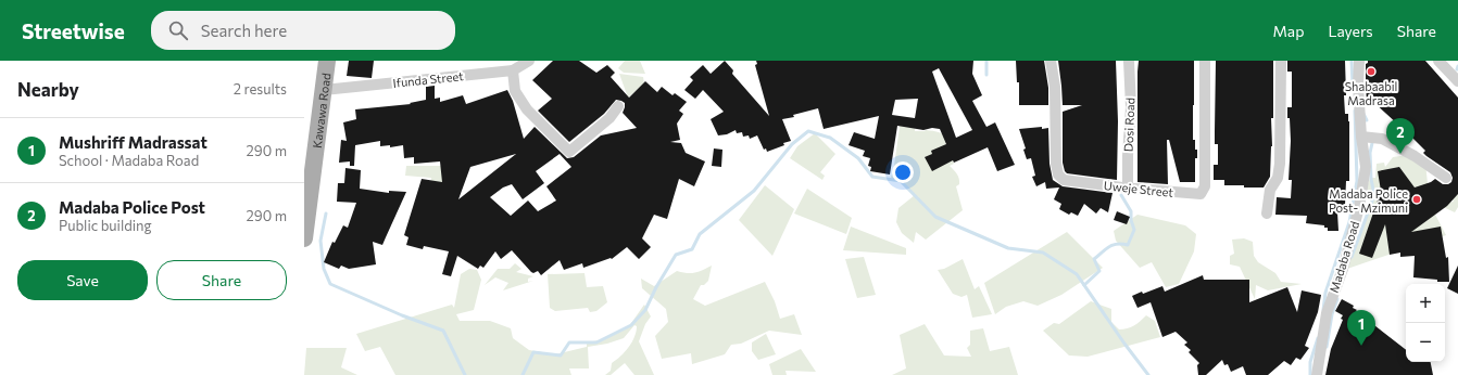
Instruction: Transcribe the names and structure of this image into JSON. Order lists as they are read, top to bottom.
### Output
{
  "streets": {
    "main road": ["Kawawa Road"],
    "street": [
      "Ifunda Street",
      "Dosi Road",
      "Uweje Street",
      "Madaba Road"
    ]
  },
  "crossings": [
    ["Ifunda Street", "Kawawa Road"],
    ["Dosi Road", "Uweje Street"]
  ],
  "places": ["Shabaabil Madrasa", "Madaba Police Post- Mzimuni"],
  "page": {
    "header": "Streetwise",
    "search": "Search here",
    "nav": ["Map", "Layers", "Share"],
    "heading": ["Nearby", "2 results"],
    "list": [
      {
        "mark": "1",
        "name": "Mushriff Madrassat",
        "note": "School · Madaba Road",
        "value": "290 m"
      },
      {
        "mark": "2",
        "name": "Madaba Police Post",
        "note": "Public building",
        "value": "290 m"
      }
    ],
    "pins": ["2", "1"],
    "buttons": ["Save", "Share"],
    "map_buttons": ["+", "−"]
  }
}
